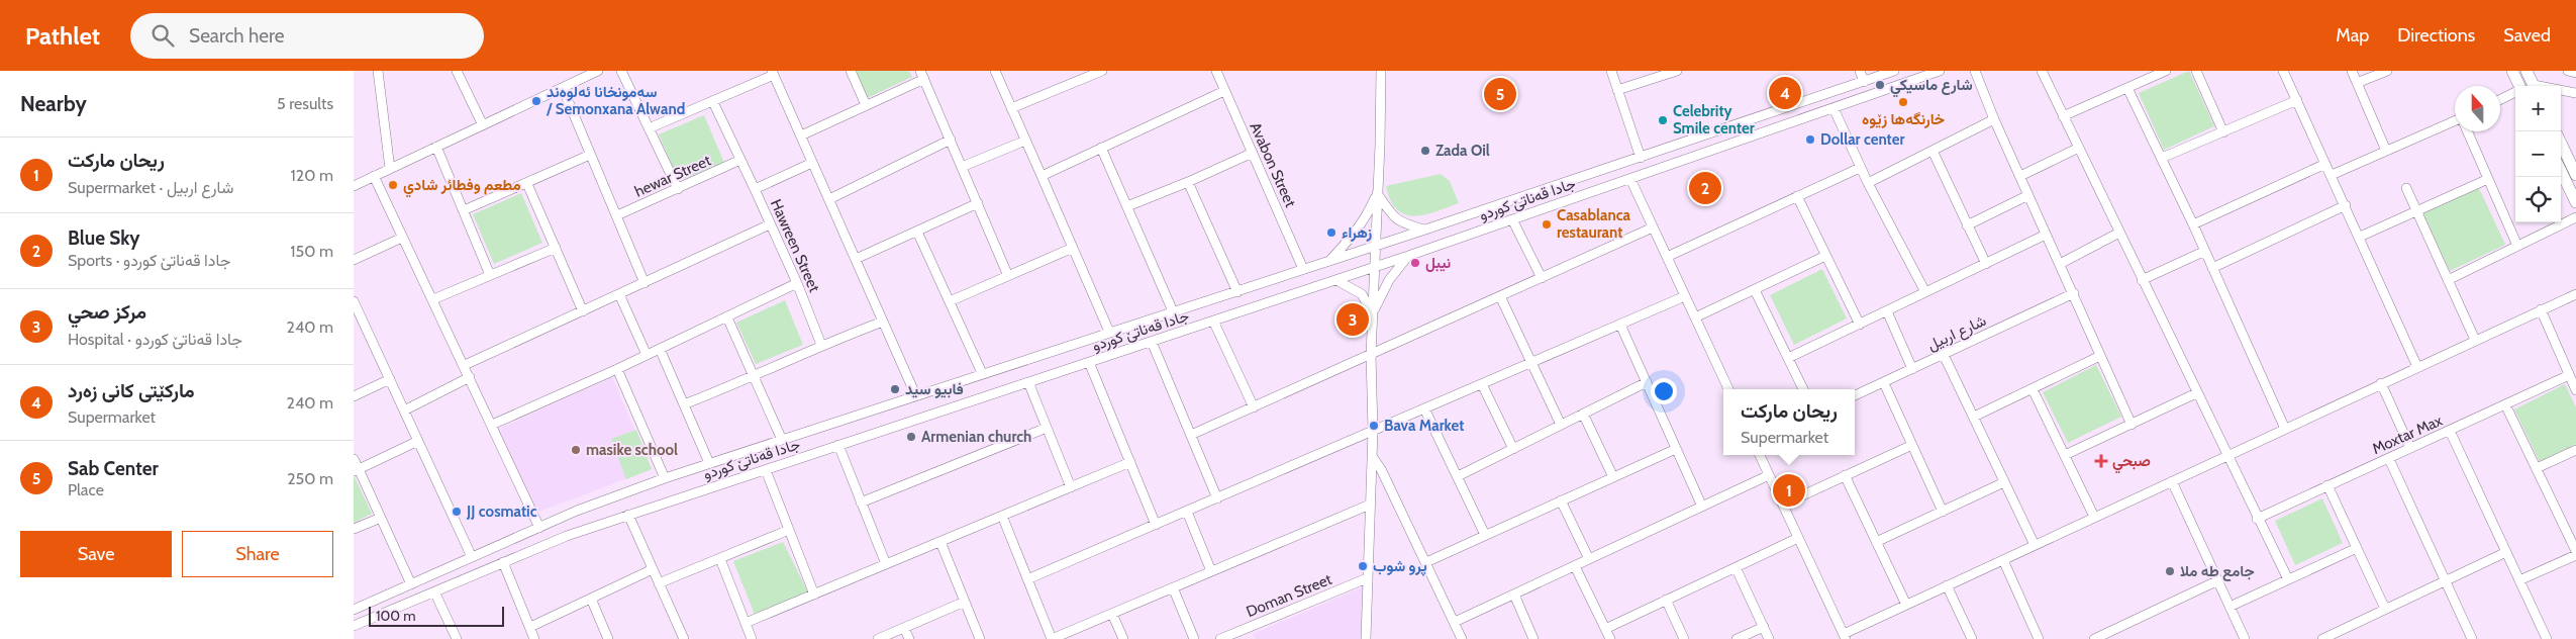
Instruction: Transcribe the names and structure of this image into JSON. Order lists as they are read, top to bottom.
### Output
{
  "streets": {
    "street": [
      "Avabon Street",
      "hewar Street",
      "جادا قەناتێ کوردو",
      "Hawreen Street",
      "شارع اربيل",
      "Moxtar Max",
      "Doman Street"
    ]
  },
  "crossings": [
    ["Avabon Street", "جادا قەناتێ کوردو"]
  ],
  "places": {
    "other": [
      "شارع ماسيكي",
      "سەمونخانا ئەلوەند / Semonxana Alwand",
      "خارنگەها زێوە",
      "Celebrity Smile center",
      "Dollar center",
      "Zada Oil",
      "مطعم وفطائر شادي",
      "Casablanca restaurant",
      "زهراء",
      "نيبل",
      "فابيو سيد",
      "Bava Market",
      "Armenian church",
      "masike school",
      "JJ cosmatic",
      "پرو شوب",
      "جامع طه ملا"
    ],
    "health": ["صبحي"]
  },
  "scale_bar": "100 m",
  "north": "top",
  "page": {
    "header": "Pathlet",
    "search": "Search here",
    "nav": ["Map", "Directions", "Saved"],
    "heading": ["Nearby", "5 results"],
    "pins": [
      "4",
      "5",
      "2",
      "3",
      "1"
    ],
    "map_buttons": ["+", "−"],
    "list": [
      {
        "mark": "1",
        "name": "ريحان ماركت",
        "note": "Supermarket · شارع اربيل",
        "value": "120 m"
      },
      {
        "mark": "2",
        "name": "Blue Sky",
        "note": "Sports · جادا قەناتێ کوردو",
        "value": "150 m"
      },
      {
        "mark": "3",
        "name": "مركز صحي",
        "note": "Hospital · جادا قەناتێ کوردو",
        "value": "240 m"
      },
      {
        "mark": "4",
        "name": "مارکێتی کانی زەرد",
        "note": "Supermarket",
        "value": "240 m"
      },
      {
        "mark": "5",
        "name": "Sab Center",
        "note": "Place",
        "value": "250 m"
      }
    ],
    "popup": ["ريحان ماركت", "Supermarket"],
    "buttons": ["Save", "Share"],
    "scale": "100 m"
  }
}
